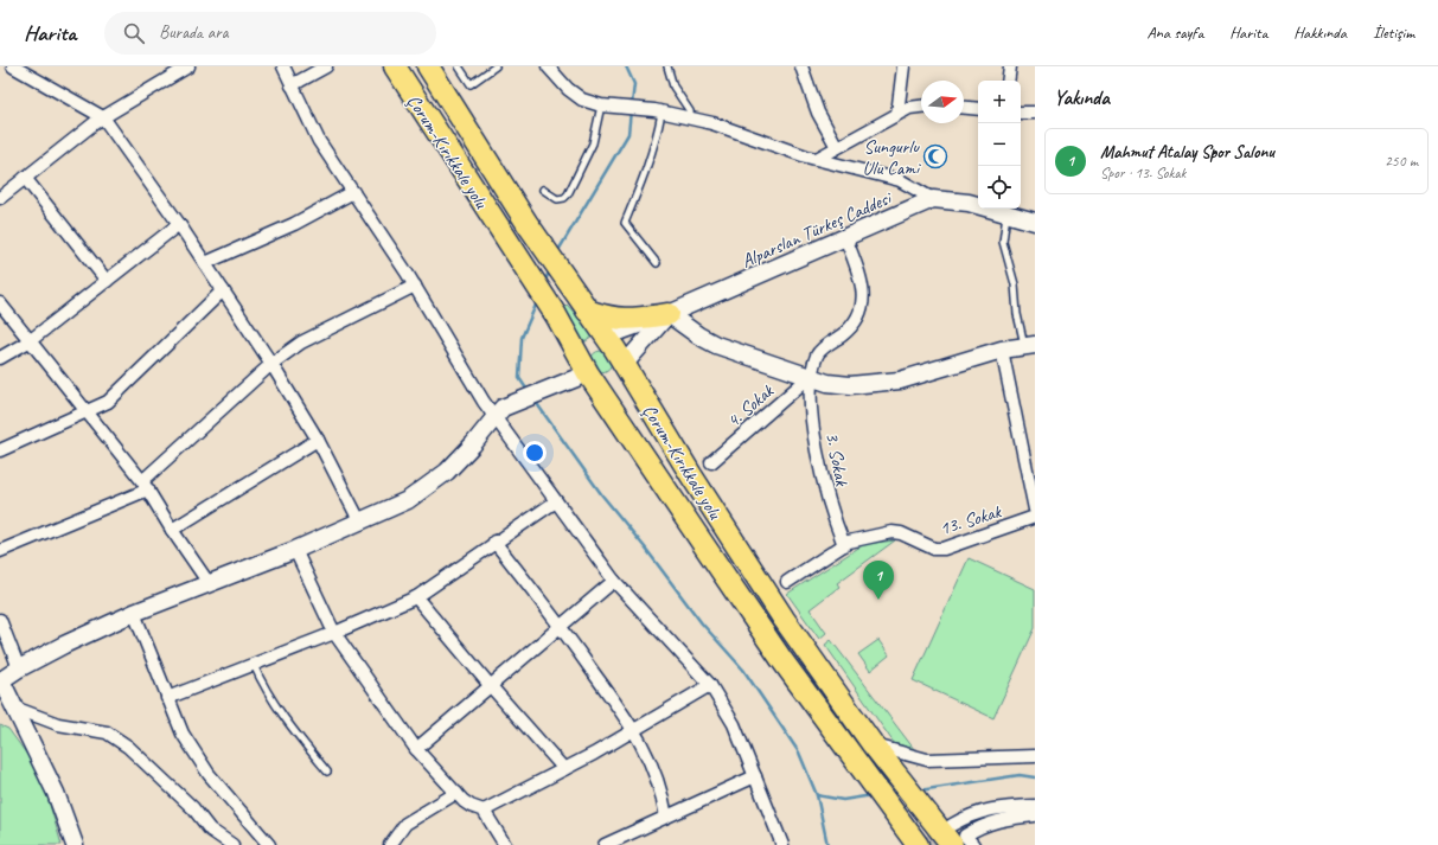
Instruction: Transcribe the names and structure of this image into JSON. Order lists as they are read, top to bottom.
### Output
{
  "streets": {
    "highway": ["Çorum-Kırıkkale yolu"],
    "street": [
      "Alparslan Türkeş Caddesi",
      "4. Sokak",
      "3. Sokak",
      "13. Sokak"
    ]
  },
  "crossings": [
    ["Çorum-Kırıkkale yolu", "Alparslan Türkeş Caddesi"],
    ["4. Sokak", "3. Sokak"],
    ["3. Sokak", "13. Sokak"]
  ],
  "places": {
    "mosque": ["Sungurlu Ulu Cami"]
  },
  "north": "right",
  "page": {
    "header": "Harita",
    "search": "Burada ara",
    "nav": [
      "Ana sayfa",
      "Harita",
      "Hakkında",
      "İletişim"
    ],
    "heading": "Yakında",
    "map_buttons": ["+", "−"],
    "list": [
      {
        "mark": "1",
        "name": "Mahmut Atalay Spor Salonu",
        "note": "Spor · 13. Sokak",
        "value": "250 m"
      }
    ],
    "pins": "1"
  }
}
